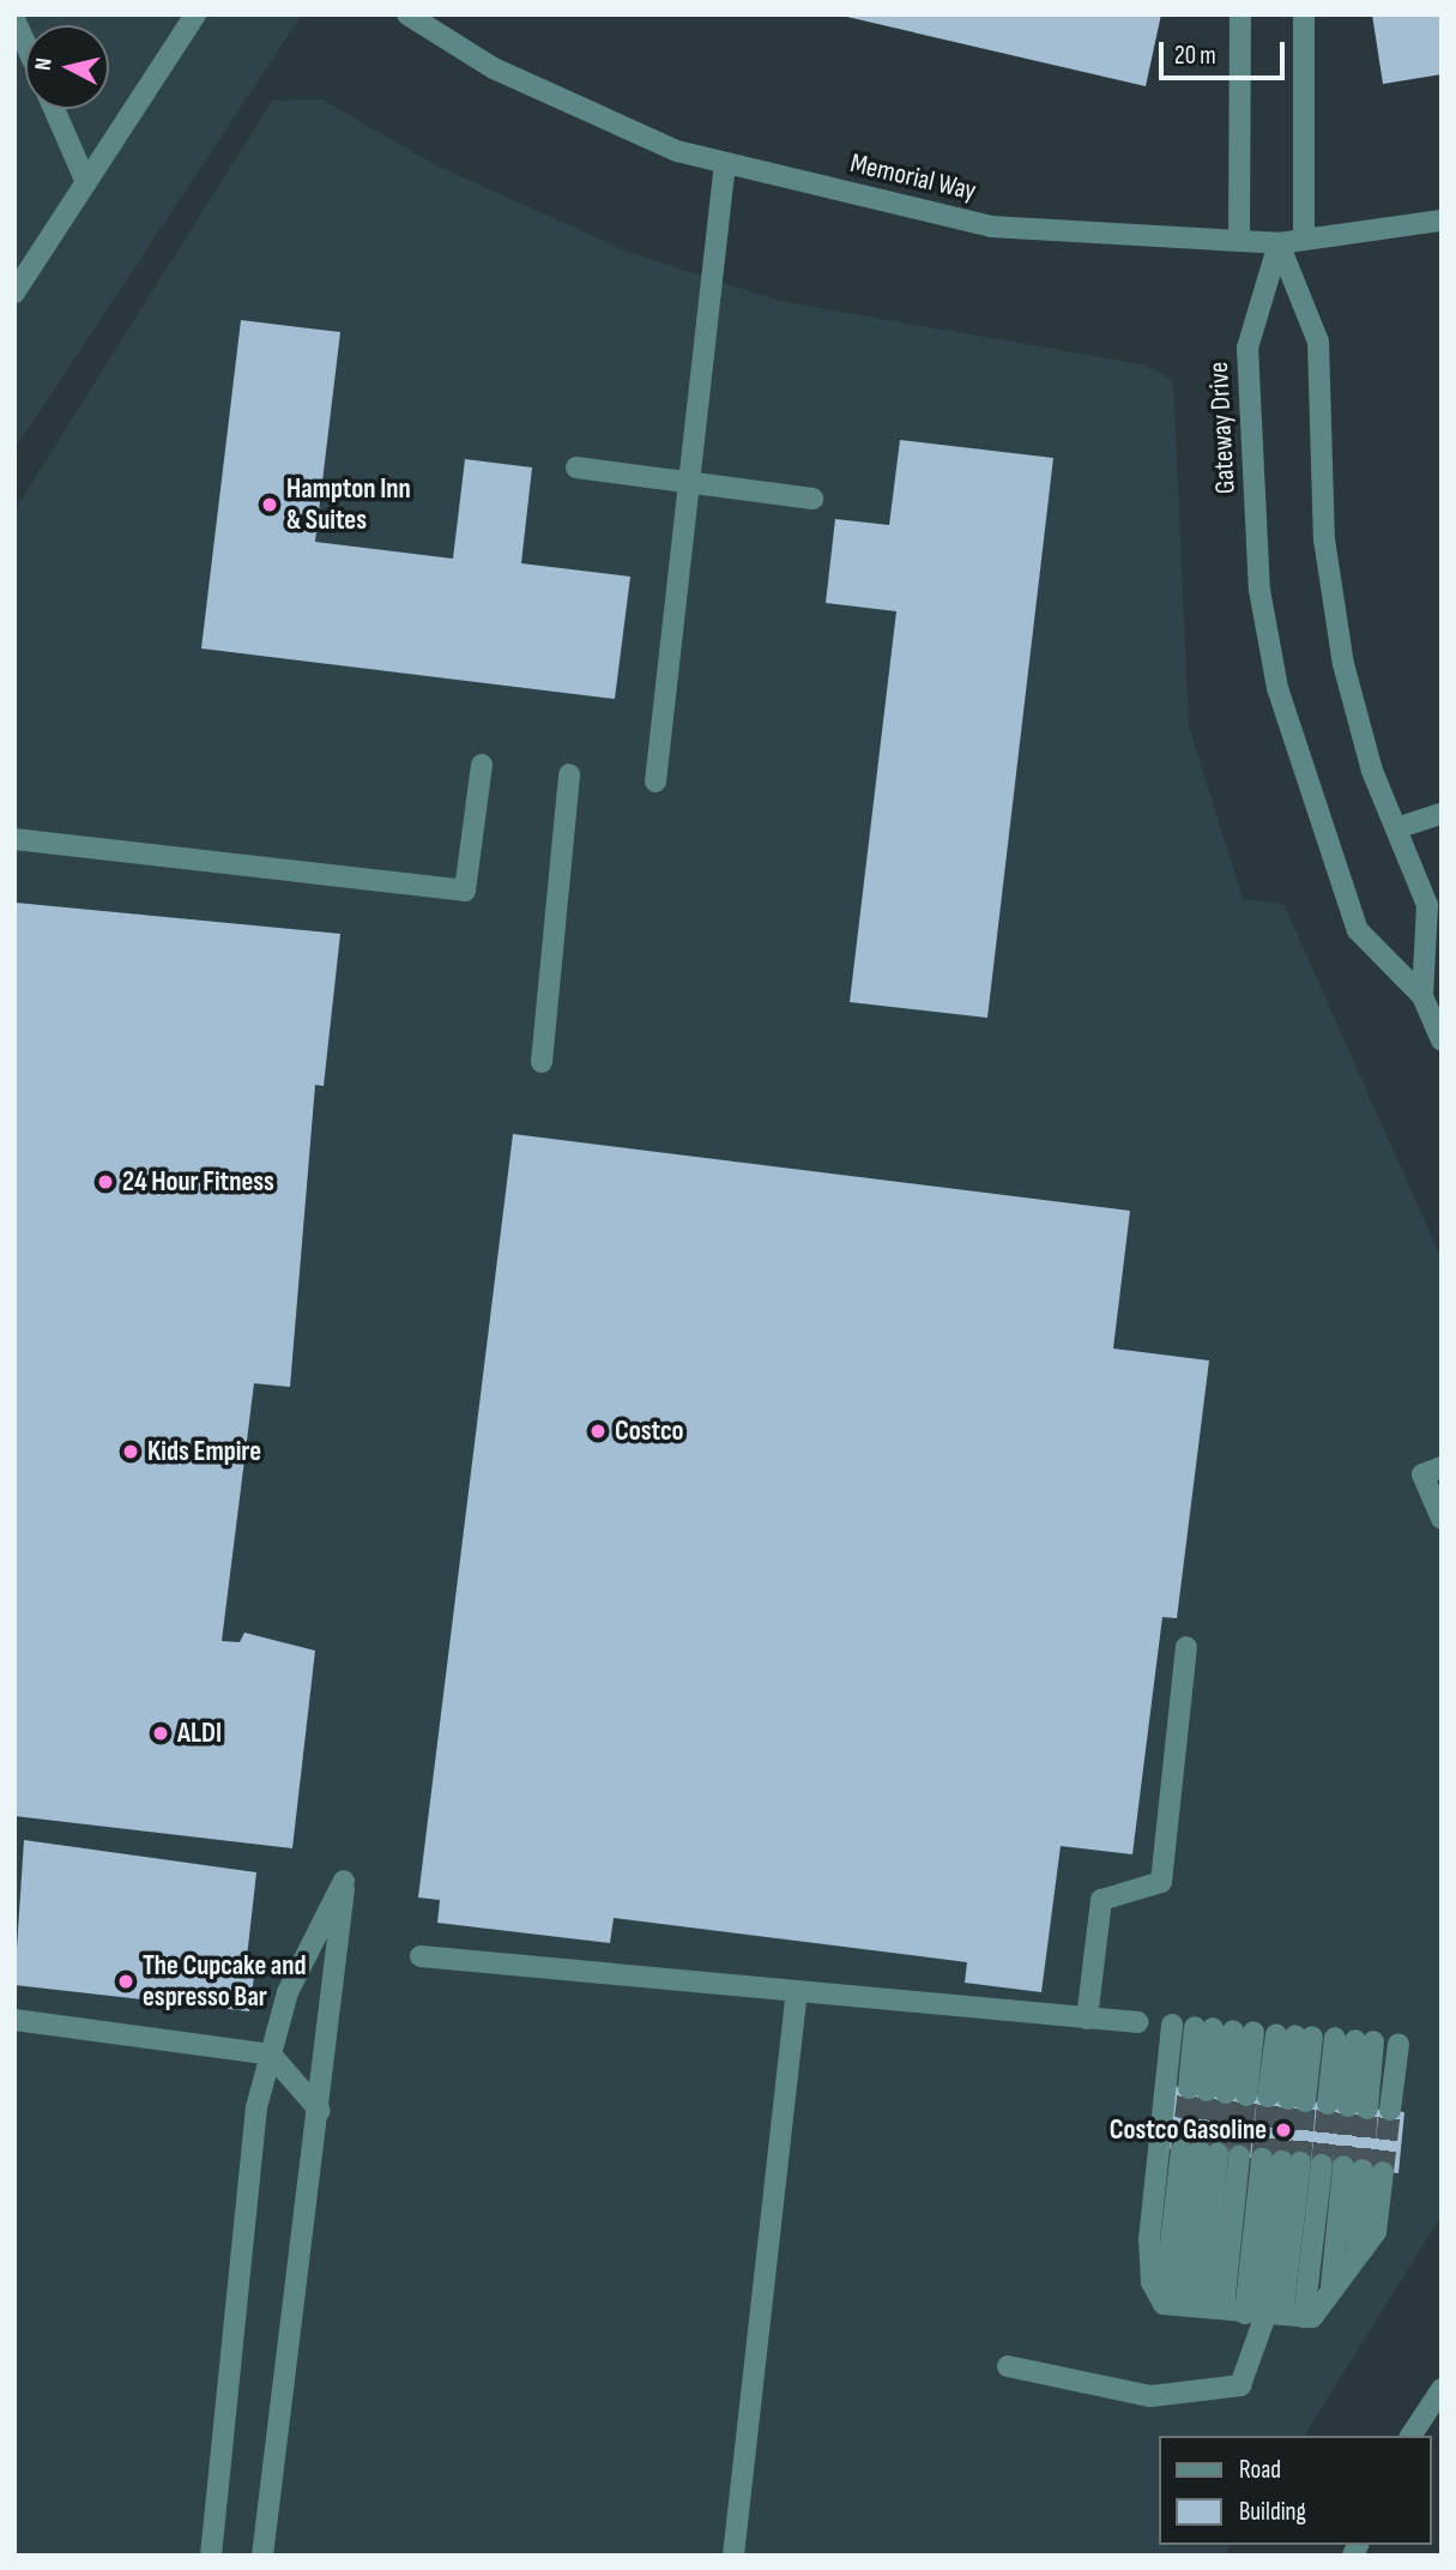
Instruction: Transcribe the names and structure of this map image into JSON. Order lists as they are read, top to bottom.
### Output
{
  "streets": {
    "street": ["Memorial Way", "Gateway Drive"]
  },
  "crossings": [
    ["Memorial Way", "Gateway Drive"]
  ],
  "places": [
    "Hampton Inn & Suites",
    "24 Hour Fitness",
    "Costco",
    "Kids Empire",
    "ALDI",
    "The Cupcake and espresso Bar",
    "Costco Gasoline"
  ],
  "legend": ["Road", "Building"],
  "scale_bar": "20 m",
  "north": "left"
}
